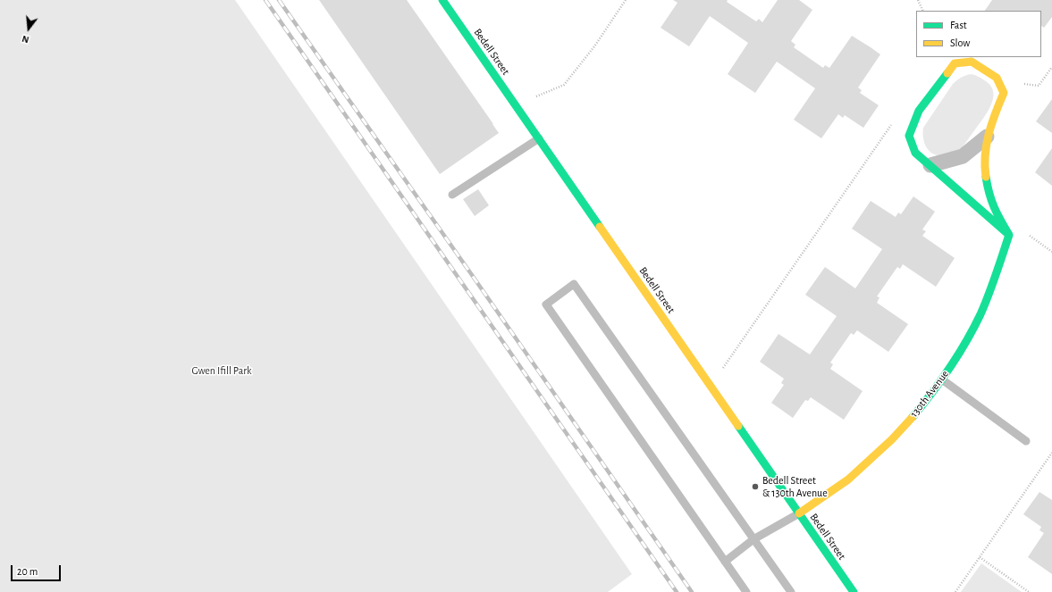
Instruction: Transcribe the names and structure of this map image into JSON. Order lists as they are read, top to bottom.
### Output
{
  "streets": {
    "street": ["Bedell Street", "130th Avenue"]
  },
  "crossings": [
    ["Bedell Street", "130th Avenue"]
  ],
  "parks": ["Gwen Ifill Park"],
  "places": ["Bedell Street & 130th Avenue"],
  "legend": ["Fast", "Slow"],
  "scale_bar": "20 m",
  "north": "bottom"
}
